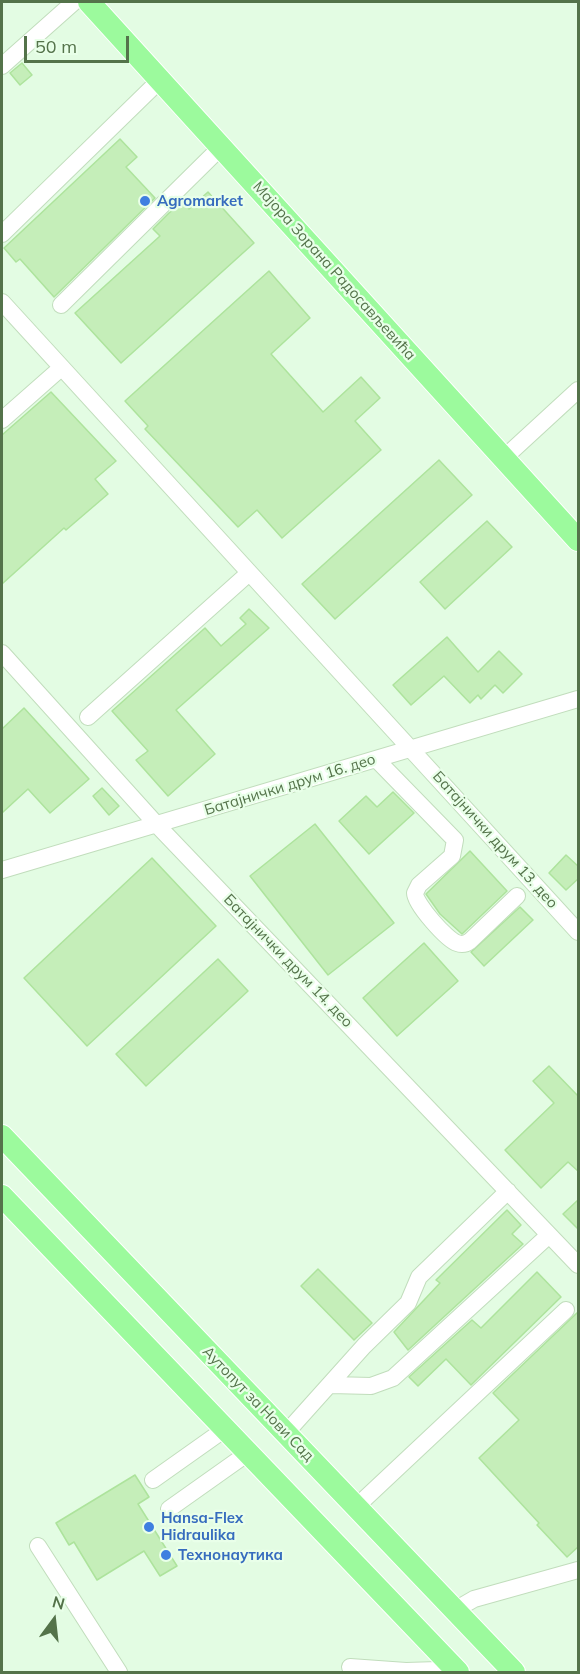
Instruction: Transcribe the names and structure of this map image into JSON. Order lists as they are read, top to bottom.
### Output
{
  "streets": {
    "main road": ["Мајора Зорана Радосављевића", "Аутопут за Нови Сад"],
    "street": ["Батајнички друм 16. део", "Батајнички друм 13. део", "Батајнички друм 14. део"]
  },
  "crossings": [
    ["Батајнички друм 16. део", "Батајнички друм 13. део"],
    ["Батајнички друм 16. део", "Батајнички друм 14. део"]
  ],
  "places": ["Agromarket", "Hansa-Flex Hidraulika", "Технонаутика"],
  "scale_bar": "50 m",
  "north": "top"
}
